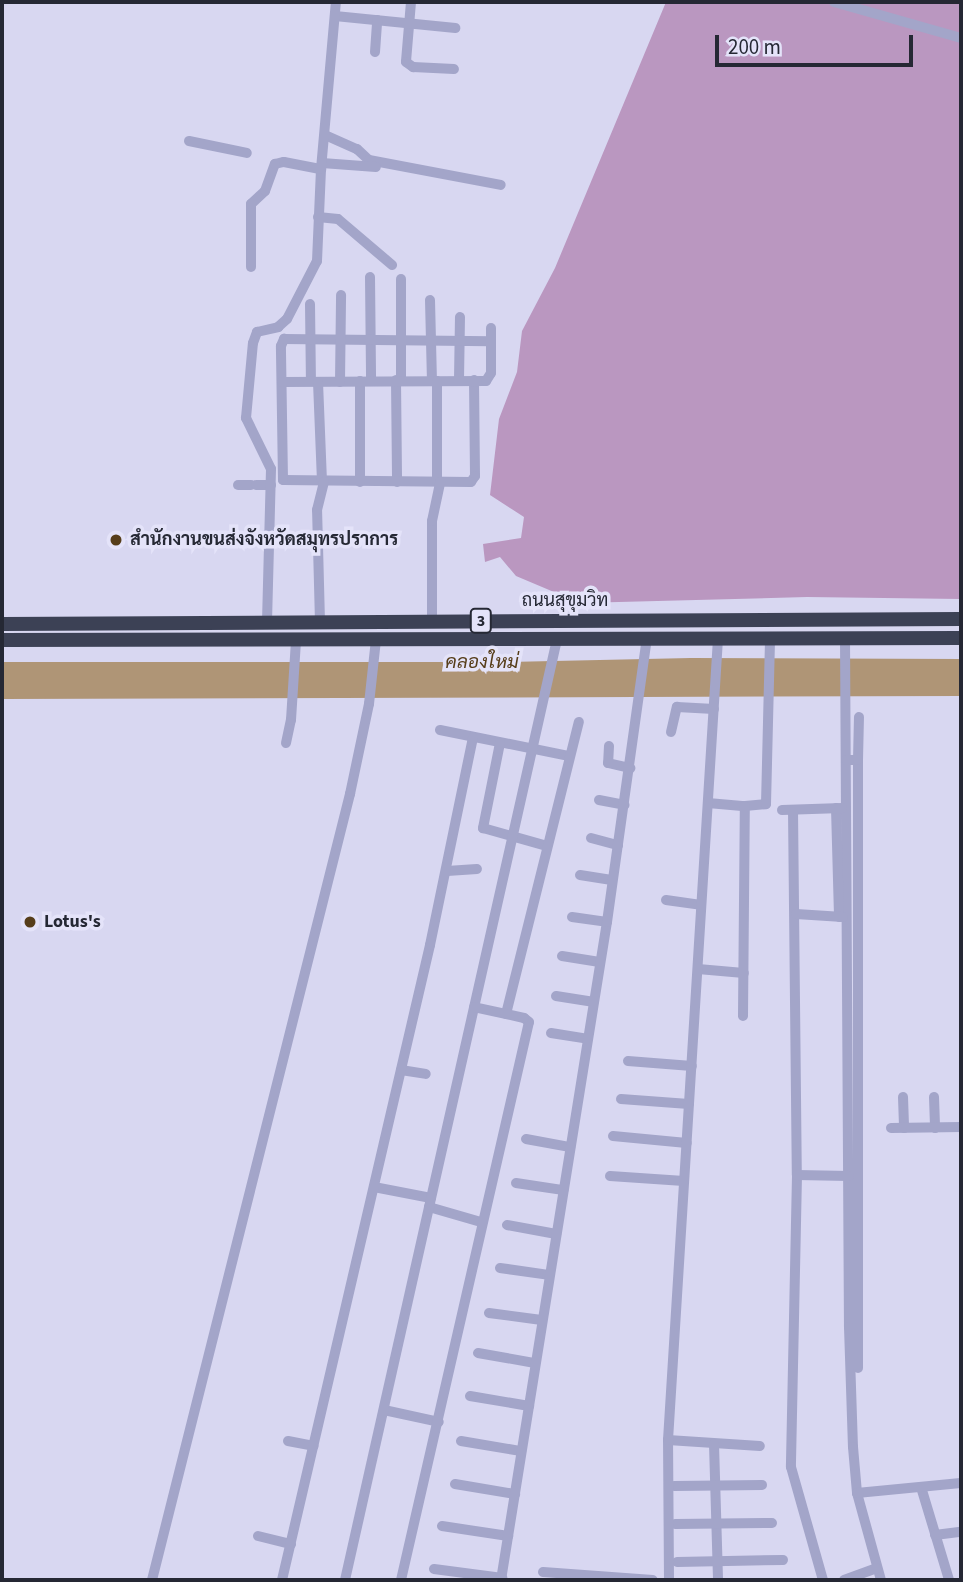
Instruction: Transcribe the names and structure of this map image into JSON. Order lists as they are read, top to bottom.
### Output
{
  "streets": {
    "highway": ["ถนนสุขุมวิท", "3"]
  },
  "water": ["คลองใหม่"],
  "places": ["สำนักงานขนส่งจังหวัดสมุทรปราการ", "Lotus's"],
  "scale_bar": "200 m"
}
